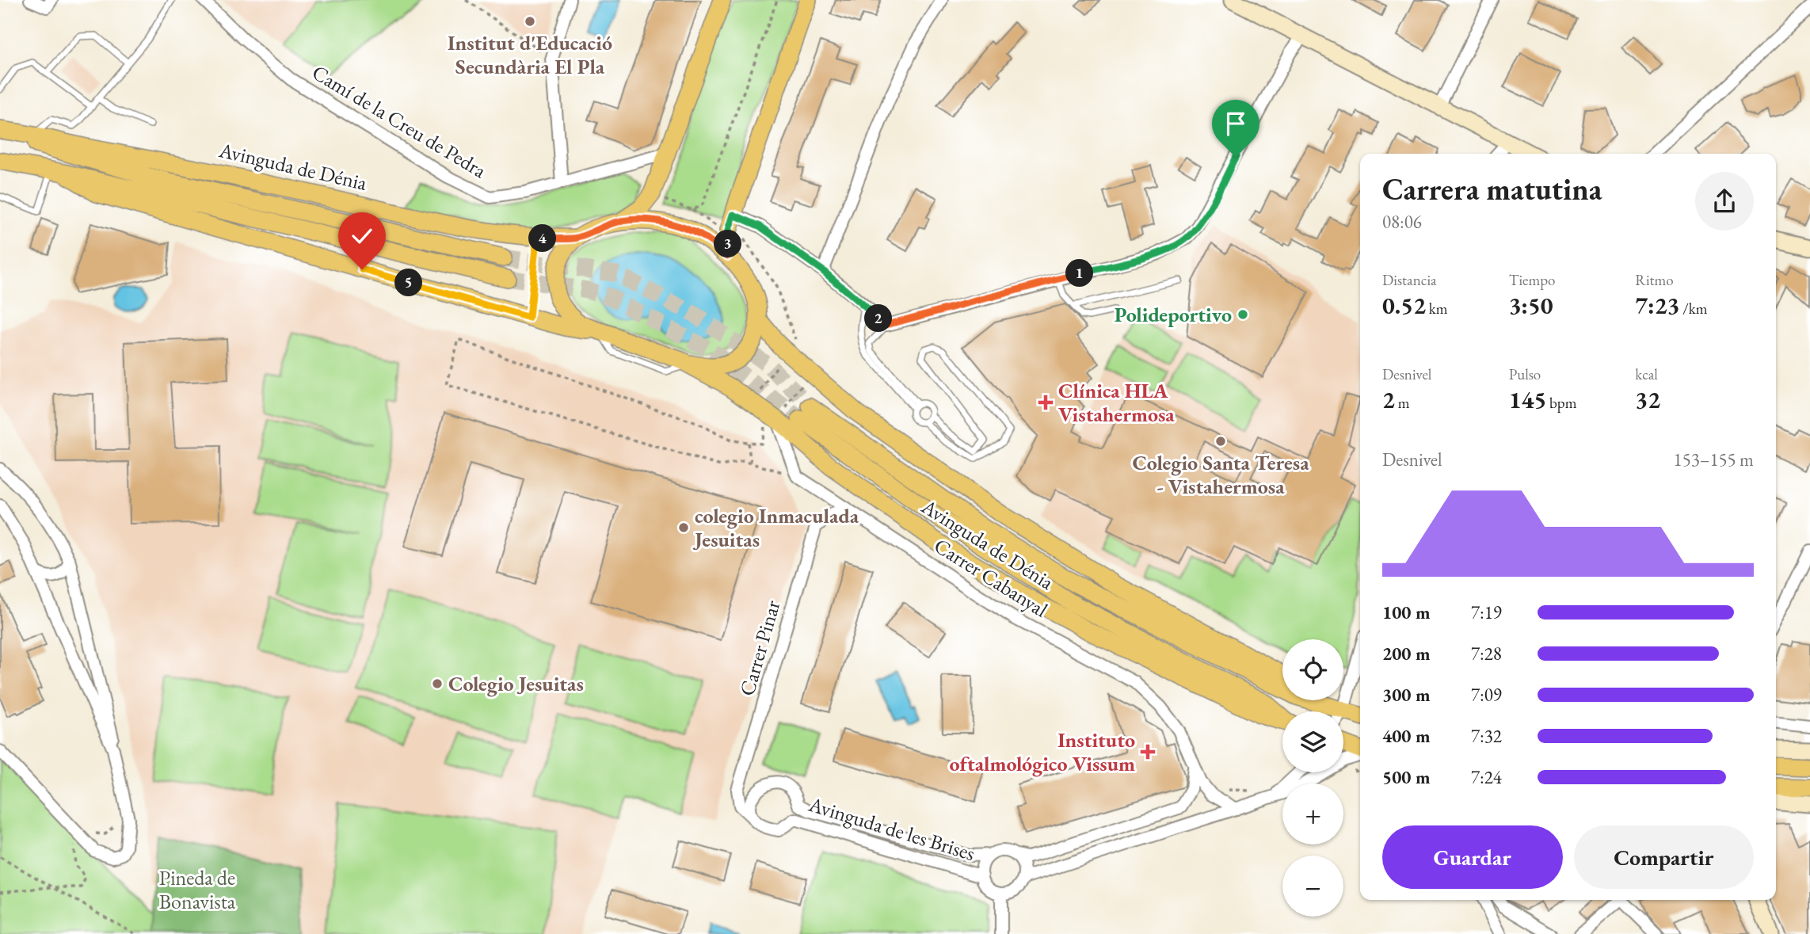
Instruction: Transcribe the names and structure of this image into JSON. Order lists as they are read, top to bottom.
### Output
{
  "streets": {
    "main road": ["Avinguda de Dénia"],
    "street": [
      "Camí de la Creu de Pedra",
      "Carrer Cabanyal",
      "Carrer Pinar",
      "Avinguda de les Brises"
    ]
  },
  "crossings": [
    ["Carrer Cabanyal", "Carrer Pinar"],
    ["Carrer Pinar", "Avinguda de les Brises"]
  ],
  "parks": ["Pineda de Bonavista"],
  "places": {
    "other": [
      "Institut d'Educació Secundària El Pla",
      "Polideportivo",
      "Colegio Santa Teresa - Vistahermosa",
      "colegio Inmaculada Jesuitas",
      "Colegio Jesuitas"
    ],
    "health": ["Clínica HLA Vistahermosa", "Instituto oftalmológico Vissum"]
  },
  "page": {
    "heading": ["Carrera matutina", "08:06"],
    "pins": [
      "4",
      "3",
      "1",
      "5",
      "2"
    ],
    "stats": [
      ["Distancia", "0.52 km"],
      ["Tiempo", "3:50"],
      ["Ritmo", "7:23 /km"],
      ["Desnivel", "2 m"],
      ["Pulso", "145 bpm"],
      ["kcal", "32"]
    ],
    "chart": ["Desnivel", "153–155 m"],
    "list": [
      {
        "name": "100 m",
        "note": "7:19"
      },
      {
        "name": "200 m",
        "note": "7:28"
      },
      {
        "name": "300 m",
        "note": "7:09"
      },
      {
        "name": "400 m",
        "note": "7:32"
      },
      {
        "name": "500 m",
        "note": "7:24"
      }
    ],
    "map_buttons": ["+", "−"],
    "buttons": ["Guardar", "Compartir"]
  }
}
